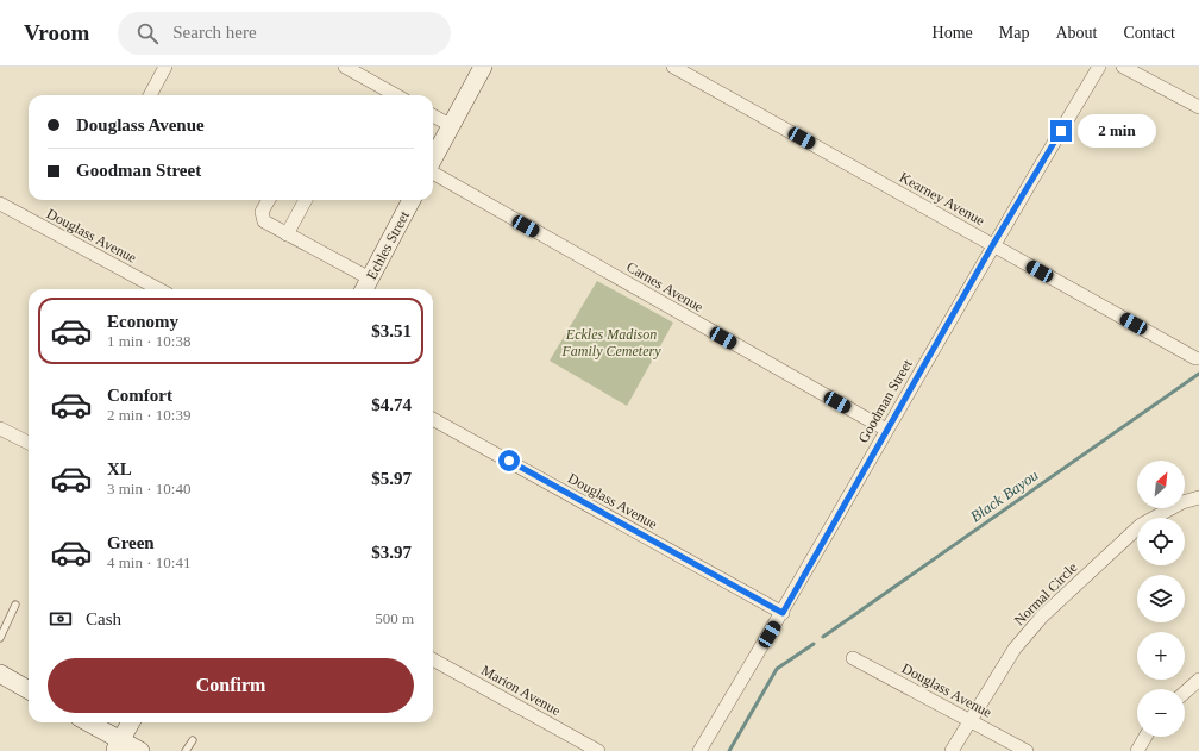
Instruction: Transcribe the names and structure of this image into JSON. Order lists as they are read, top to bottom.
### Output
{
  "streets": {
    "street": [
      "Kearney Avenue",
      "Douglass Avenue",
      "Echles Street",
      "Carnes Avenue",
      "Goodman Street",
      "Normal Circle",
      "Marion Avenue"
    ]
  },
  "crossings": [
    ["Kearney Avenue", "Goodman Street"],
    ["Douglass Avenue", "Goodman Street"],
    ["Douglass Avenue", "Normal Circle"],
    ["Carnes Avenue", "Goodman Street"]
  ],
  "water": ["Black Bayou"],
  "parks": ["Eckles Madison Family Cemetery"],
  "north": "top right",
  "page": {
    "header": "Vroom",
    "search": "Search here",
    "nav": [
      "Home",
      "Map",
      "About",
      "Contact"
    ],
    "banner": ["Douglass Avenue", "Goodman Street"],
    "bubble": "2 min",
    "list": [
      {
        "name": "Economy",
        "note": "1 min · 10:38",
        "value": "$3.51"
      },
      {
        "name": "Comfort",
        "note": "2 min · 10:39",
        "value": "$4.74"
      },
      {
        "name": "XL",
        "note": "3 min · 10:40",
        "value": "$5.97"
      },
      {
        "name": "Green",
        "note": "4 min · 10:41",
        "value": "$3.97"
      }
    ],
    "map_buttons": ["+", "−"],
    "pay": ["Cash", "500 m"],
    "buttons": "Confirm"
  }
}
